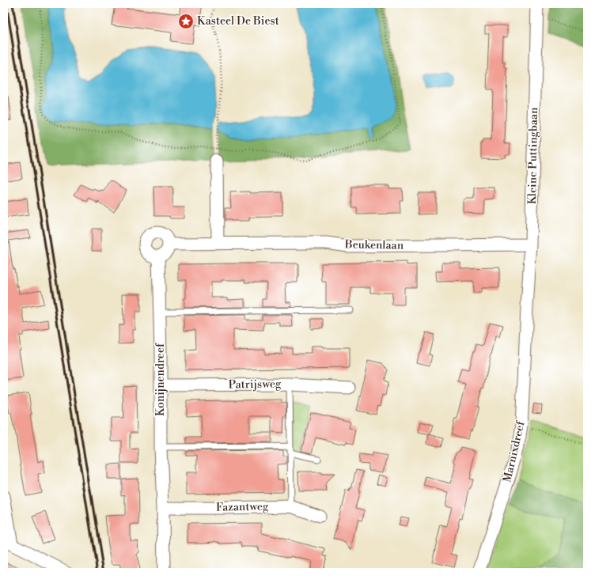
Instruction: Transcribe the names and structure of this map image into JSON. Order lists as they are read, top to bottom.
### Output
{
  "streets": {
    "street": [
      "Kleine Puttingbaan",
      "Beukenlaan",
      "Konijnendreef",
      "Patrijsweg",
      "Marnixdreef",
      "Fazantweg"
    ]
  },
  "crossings": [
    ["Kleine Puttingbaan", "Beukenlaan"],
    ["Kleine Puttingbaan", "Marnixdreef"],
    ["Konijnendreef", "Patrijsweg"],
    ["Konijnendreef", "Fazantweg"]
  ],
  "places": {
    "place": ["Kasteel De Biest"]
  }
}
